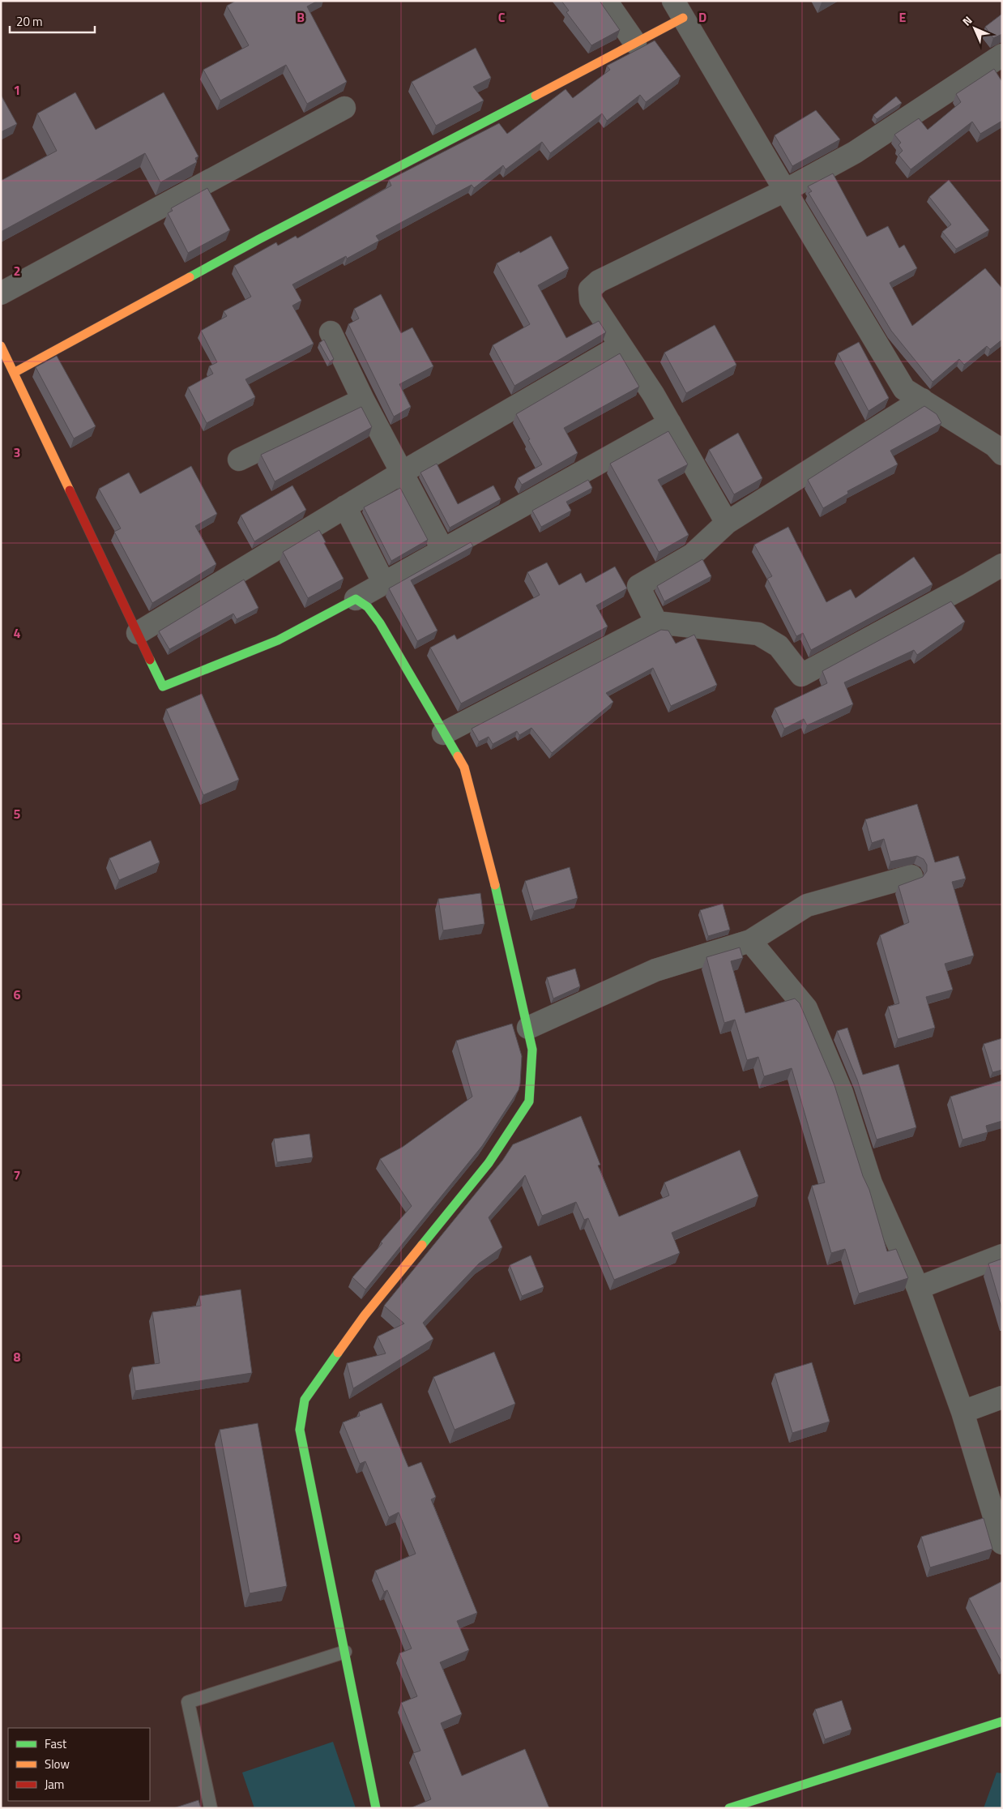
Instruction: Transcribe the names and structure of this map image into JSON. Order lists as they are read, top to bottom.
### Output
{
  "legend": ["Fast", "Slow", "Jam"],
  "scale_bar": "20 m",
  "north": "top left",
  "grid": {
    "columns": [
      "B",
      "C",
      "D",
      "E"
    ],
    "rows": [
      "1",
      "2",
      "3",
      "4",
      "5",
      "6",
      "7",
      "8",
      "9"
    ]
  }
}
